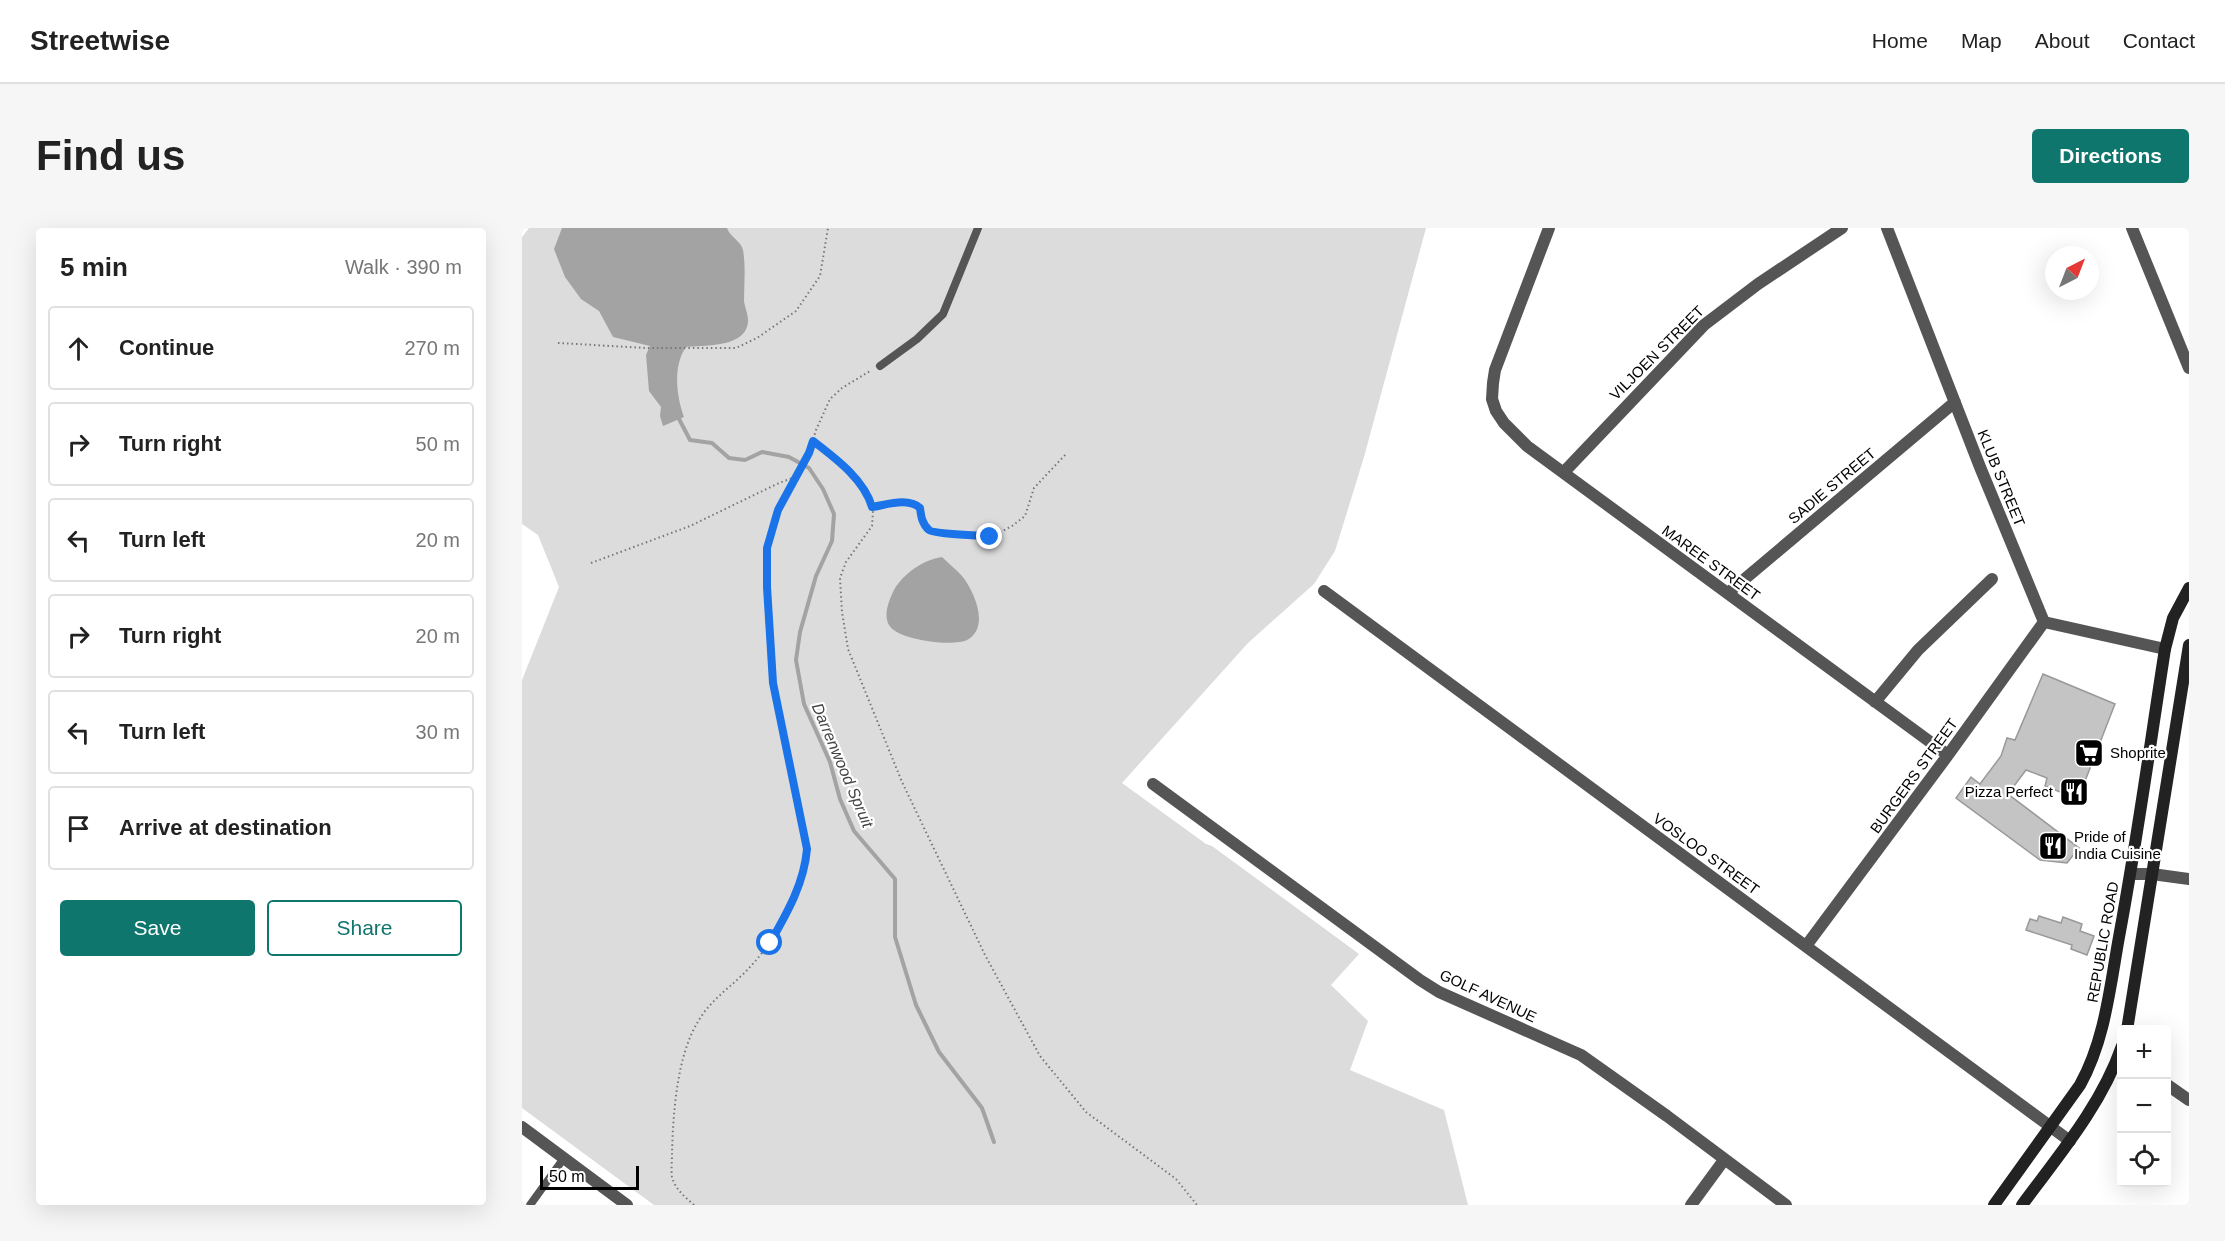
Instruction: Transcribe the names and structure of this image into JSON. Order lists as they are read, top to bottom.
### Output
{
  "streets": {
    "main road": ["REPUBLIC ROAD"],
    "street": [
      "VILJOEN STREET",
      "KLUB STREET",
      "SADIE STREET",
      "MAREE STREET",
      "BURGERS STREET",
      "VOSLOO STREET",
      "GOLF AVENUE"
    ]
  },
  "crossings": [
    ["VILJOEN STREET", "MAREE STREET"],
    ["KLUB STREET", "SADIE STREET"],
    ["KLUB STREET", "BURGERS STREET"],
    ["SADIE STREET", "MAREE STREET"],
    ["MAREE STREET", "BURGERS STREET"],
    ["BURGERS STREET", "VOSLOO STREET"],
    ["VOSLOO STREET", "REPUBLIC ROAD"]
  ],
  "water": ["Darrenwood Spruit"],
  "places": {
    "supermarket": ["Shoprite"],
    "restaurant": ["Pizza Perfect", "Pride of India Cuisine"]
  },
  "scale_bar": "50 m",
  "north": "top right",
  "page": {
    "header": "Streetwise",
    "nav": [
      "Home",
      "Map",
      "About",
      "Contact"
    ],
    "buttons": [
      "Directions",
      ["Save", "Share"]
    ],
    "title": "Find us",
    "heading": ["5 min", "Walk · 390 m"],
    "list": [
      ["Continue", "270 m"],
      ["Turn right", "50 m"],
      ["Turn left", "20 m"],
      ["Turn right", "20 m"],
      ["Turn left", "30 m"],
      "Arrive at destination"
    ],
    "map_buttons": ["+", "−"],
    "scale": "50 m"
  }
}
